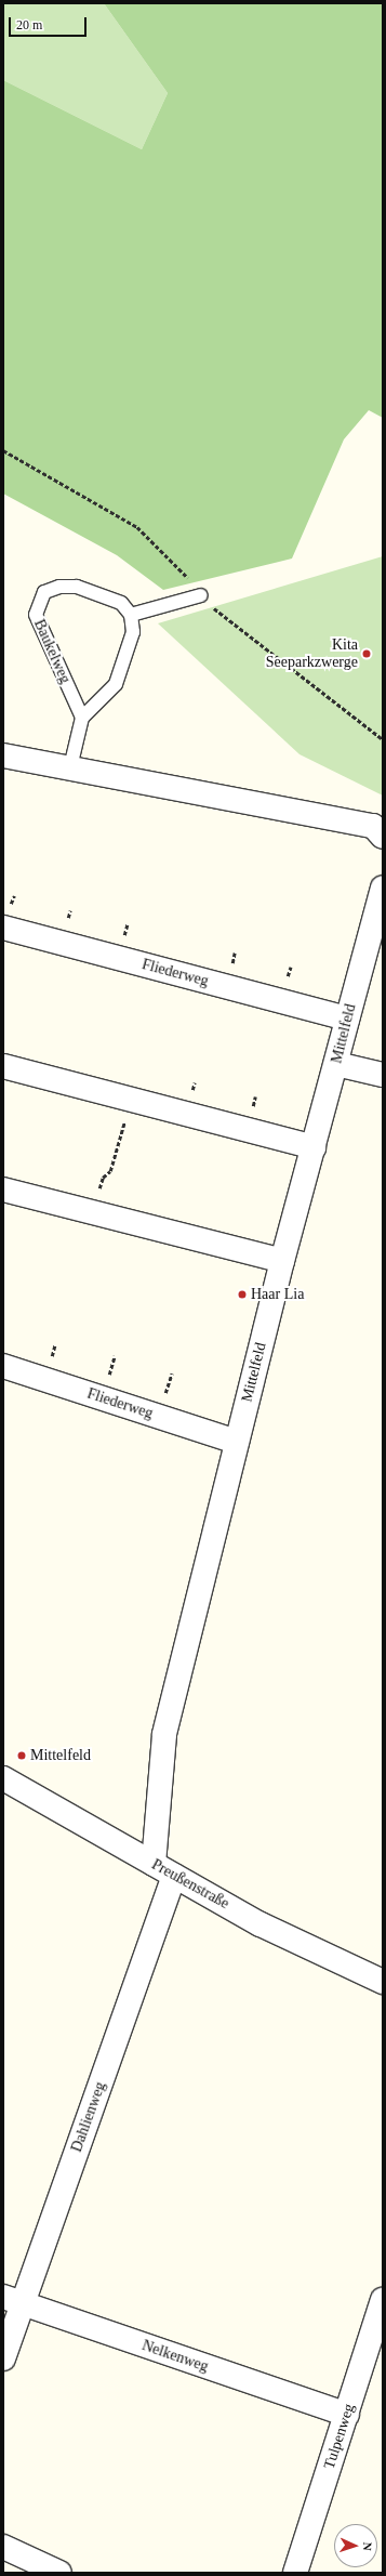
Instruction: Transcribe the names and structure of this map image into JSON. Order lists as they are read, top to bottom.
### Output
{
  "streets": {
    "street": [
      "Fliederweg",
      "Mittelfeld",
      "Preußenstraße",
      "Dahlienweg",
      "Nelkenweg",
      "Tulpenweg"
    ],
    "lane": ["Baukelweg"]
  },
  "crossings": [
    ["Fliederweg", "Mittelfeld"],
    ["Mittelfeld", "Preußenstraße"],
    ["Preußenstraße", "Dahlienweg"],
    ["Dahlienweg", "Nelkenweg"],
    ["Nelkenweg", "Tulpenweg"]
  ],
  "places": ["Kita Seeparkzwerge", "Haar Lia", "Mittelfeld"],
  "scale_bar": "20 m",
  "north": "right"
}
